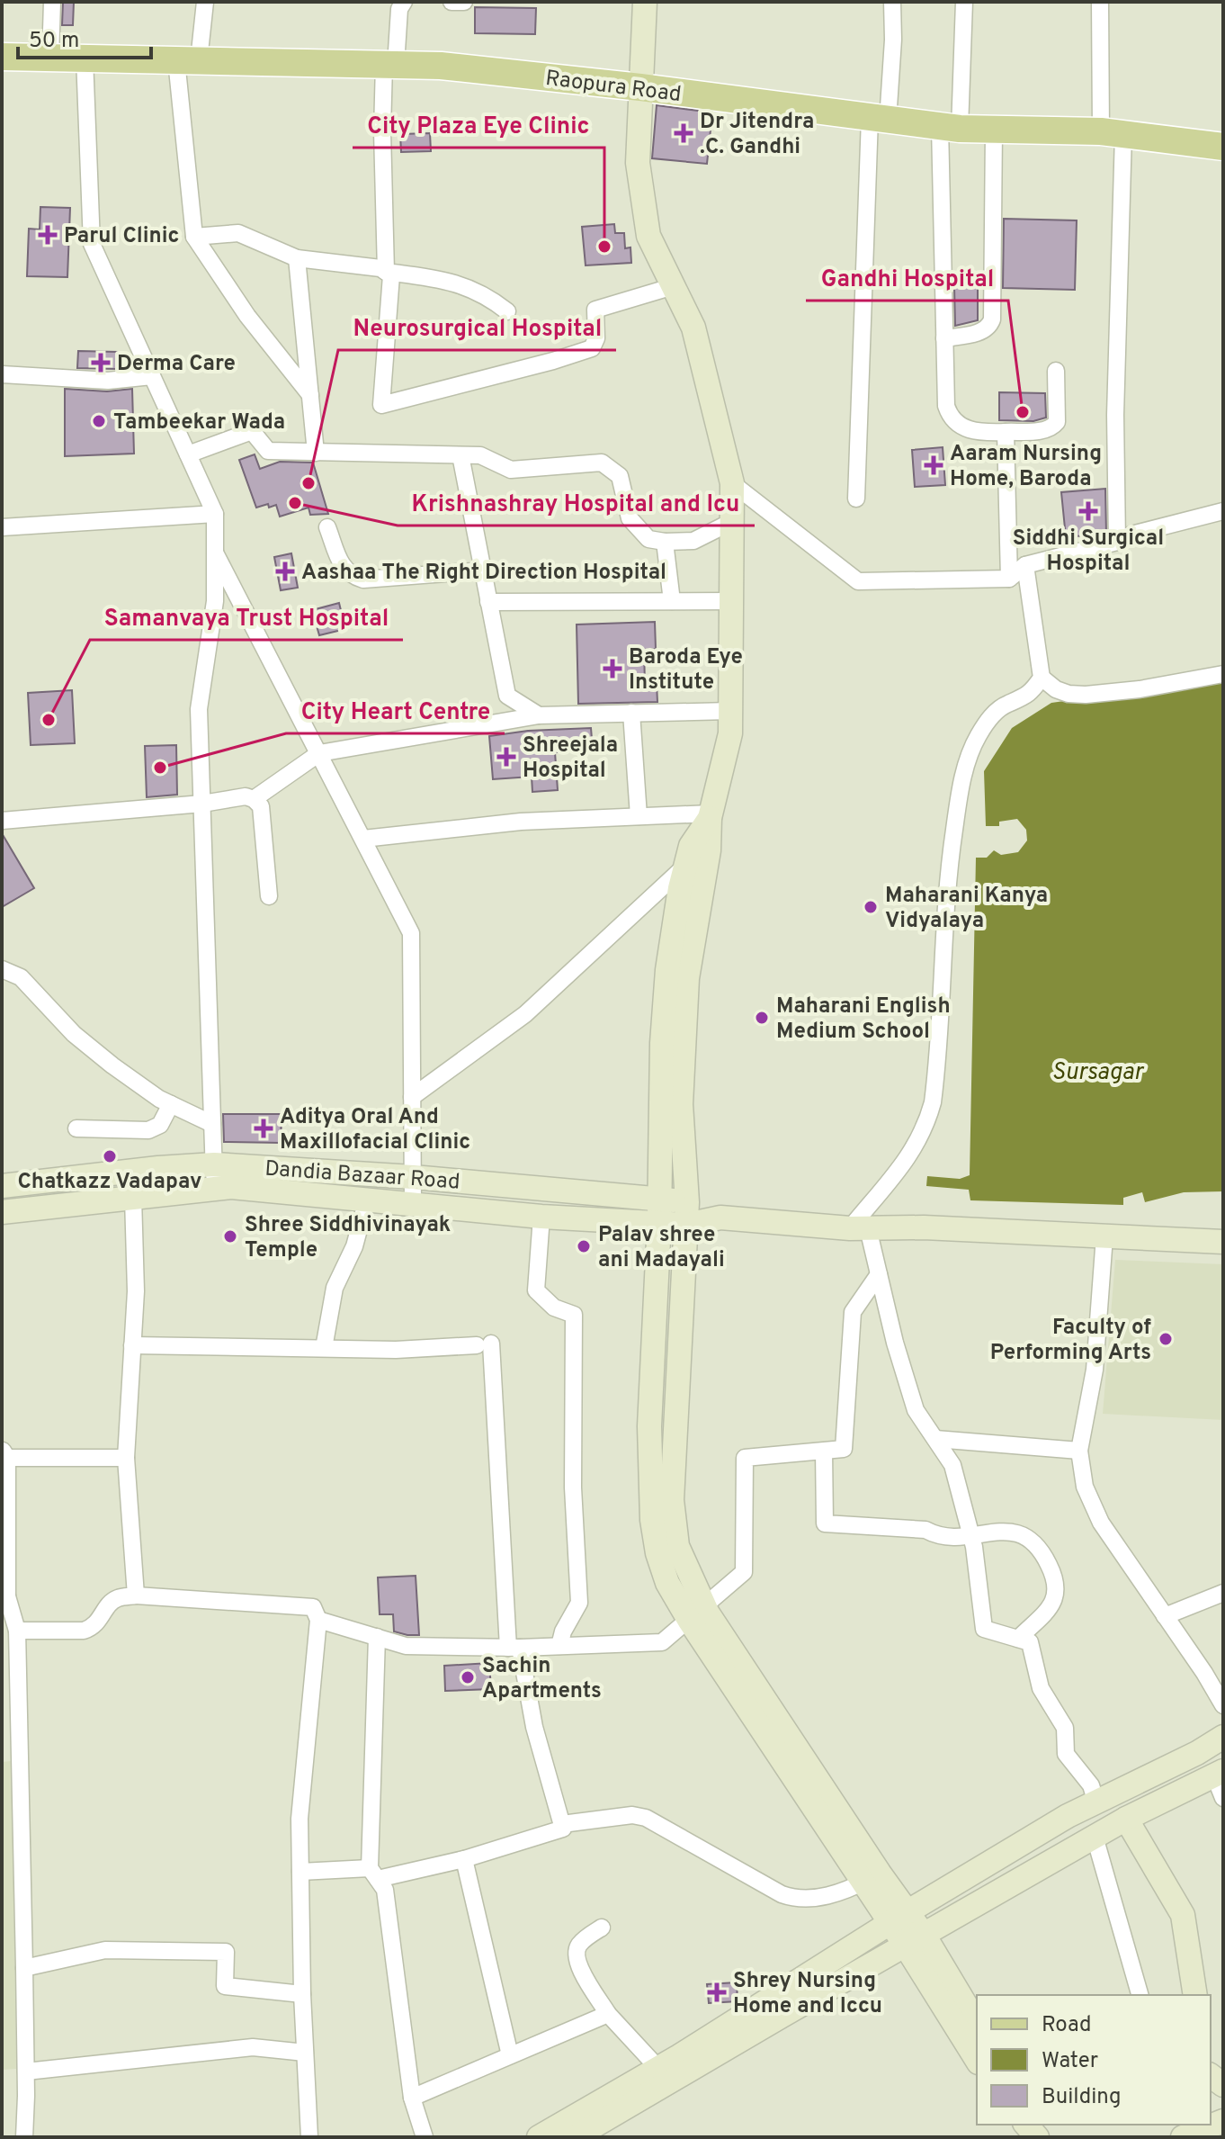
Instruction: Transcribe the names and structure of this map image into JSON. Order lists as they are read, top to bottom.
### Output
{
  "streets": {
    "main road": ["Raopura Road"],
    "street": ["Dandia Bazaar Road"]
  },
  "water": ["Sursagar"],
  "places": {
    "health": [
      "Dr Jitendra .C. Gandhi",
      "Parul Clinic",
      "Derma Care",
      "Aaram Nursing Home, Baroda",
      "Siddhi Surgical Hospital",
      "Aashaa The Right Direction Hospital",
      "Baroda Eye Institute",
      "Shreejala Hospital",
      "Aditya Oral And Maxillofacial Clinic",
      "Shrey Nursing Home and Iccu"
    ],
    "other": [
      "City Plaza Eye Clinic",
      "Gandhi Hospital",
      "Tambeekar Wada",
      "Neurosurgical Hospital",
      "Krishnashray Hospital and Icu",
      "Samanvaya Trust Hospital",
      "City Heart Centre",
      "Maharani Kanya Vidyalaya",
      "Maharani English Medium School",
      "Chatkazz Vadapav",
      "Shree Siddhivinayak Temple",
      "Palav shree ani Madayali",
      "Faculty of Performing Arts",
      "Sachin Apartments"
    ]
  },
  "legend": ["Road", "Water", "Building"],
  "scale_bar": "50 m"
}
